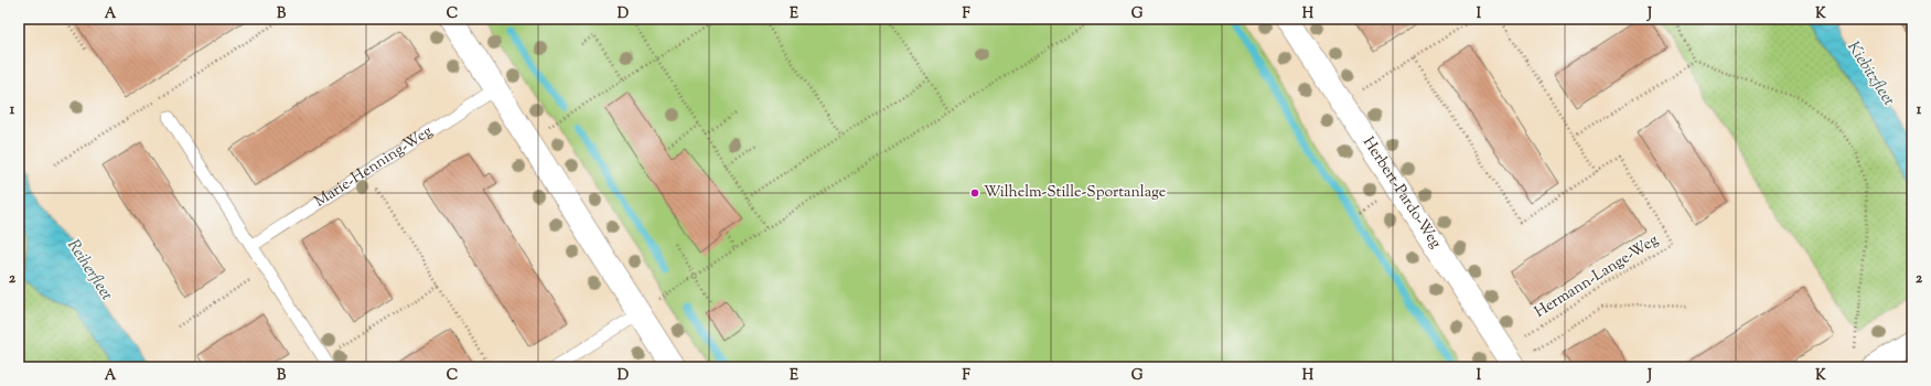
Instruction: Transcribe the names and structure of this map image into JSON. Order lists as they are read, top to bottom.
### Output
{
  "streets": {
    "street": ["Herbert-Pardo-Weg"],
    "lane": ["Marie-Henning-Weg"],
    "path": ["Hermann-Lange-Weg"]
  },
  "crossings": [
    ["Herbert-Pardo-Weg", "Hermann-Lange-Weg"]
  ],
  "water": ["Kiebitzfleet", "Reiherfleet"],
  "places": ["Wilhelm-Stille-Sportanlage"],
  "grid": {
    "columns": [
      "A",
      "B",
      "C",
      "D",
      "E",
      "F",
      "G",
      "H",
      "I",
      "J",
      "K"
    ],
    "rows": ["1", "2"]
  }
}
